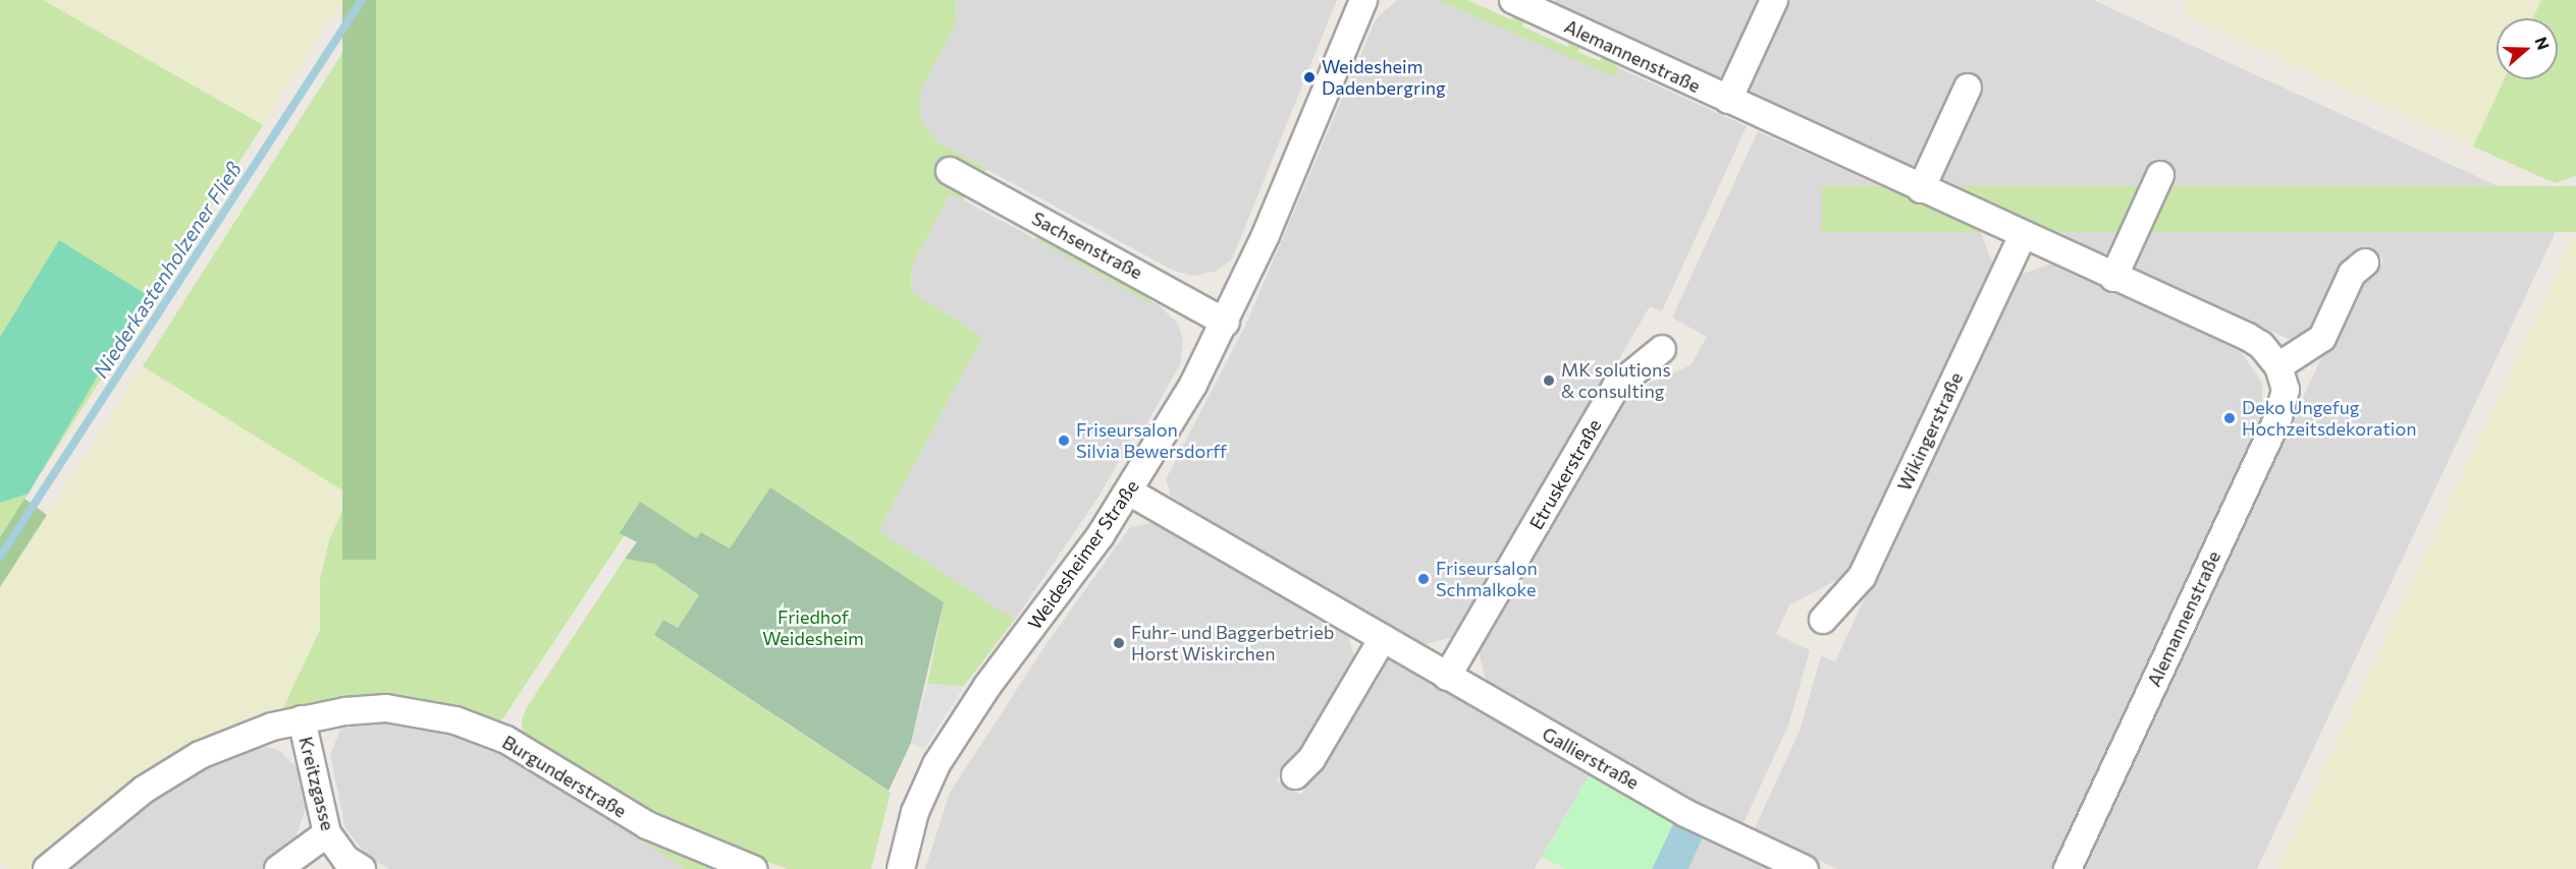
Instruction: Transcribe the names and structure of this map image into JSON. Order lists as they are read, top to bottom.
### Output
{
  "streets": {
    "street": [
      "Alemannenstraße",
      "Sachsenstraße",
      "Wikingerstraße",
      "Etruskerstraße",
      "Weidesheimer Straße",
      "Gallierstraße",
      "Burgunderstraße",
      "Kreitzgasse"
    ]
  },
  "crossings": [
    ["Alemannenstraße", "Wikingerstraße"],
    ["Sachsenstraße", "Weidesheimer Straße"],
    ["Etruskerstraße", "Gallierstraße"],
    ["Weidesheimer Straße", "Gallierstraße"],
    ["Burgunderstraße", "Kreitzgasse"]
  ],
  "water": ["Niederkastenholzener Fließ"],
  "parks": ["Friedhof Weidesheim"],
  "places": [
    "Weidesheim Dadenbergring",
    "MK solutions & consulting",
    "Deko Ungefug Hochzeitsdekoration",
    "Friseursalon Silvia Bewersdorff",
    "Friseursalon Schmalkoke",
    "Fuhr- und Baggerbetrieb Horst Wiskirchen"
  ],
  "north": "right"
}
